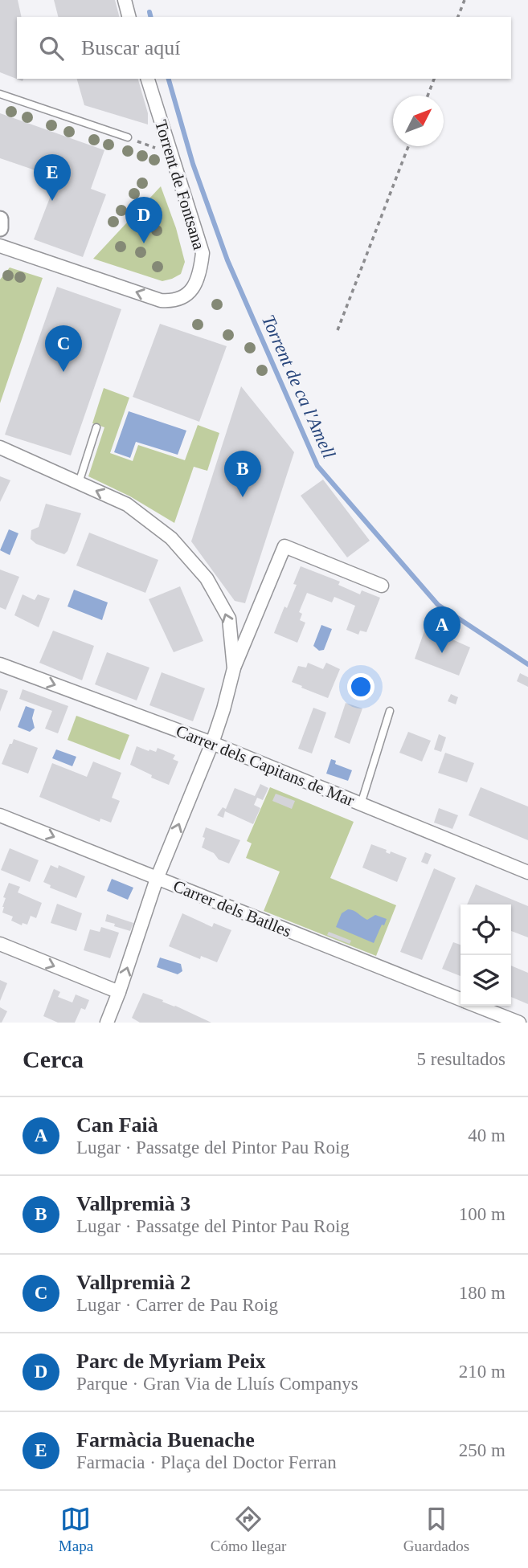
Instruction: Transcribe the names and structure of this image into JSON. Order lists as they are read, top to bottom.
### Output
{
  "streets": {
    "street": ["Torrent de Fontsana", "Carrer dels Capitans de Mar", "Carrer dels Batlles"]
  },
  "one_way": ["Carrer dels Capitans de Mar"],
  "water": ["Torrent de ca l'Amell"],
  "north": "top right",
  "page": {
    "search": "Buscar aquí",
    "pins": [
      "E",
      "D",
      "C",
      "B",
      "A"
    ],
    "heading": ["Cerca", "5 resultados"],
    "list": [
      {
        "mark": "A",
        "name": "Can Faià",
        "note": "Lugar · Passatge del Pintor Pau Roig",
        "value": "40 m"
      },
      {
        "mark": "B",
        "name": "Vallpremià 3",
        "note": "Lugar · Passatge del Pintor Pau Roig",
        "value": "100 m"
      },
      {
        "mark": "C",
        "name": "Vallpremià 2",
        "note": "Lugar · Carrer de Pau Roig",
        "value": "180 m"
      },
      {
        "mark": "D",
        "name": "Parc de Myriam Peix",
        "note": "Parque · Gran Via de Lluís Companys",
        "value": "210 m"
      },
      {
        "mark": "E",
        "name": "Farmàcia Buenache",
        "note": "Farmacia · Plaça del Doctor Ferran",
        "value": "250 m"
      }
    ],
    "nav": ["Mapa", "Cómo llegar", "Guardados"]
  }
}
